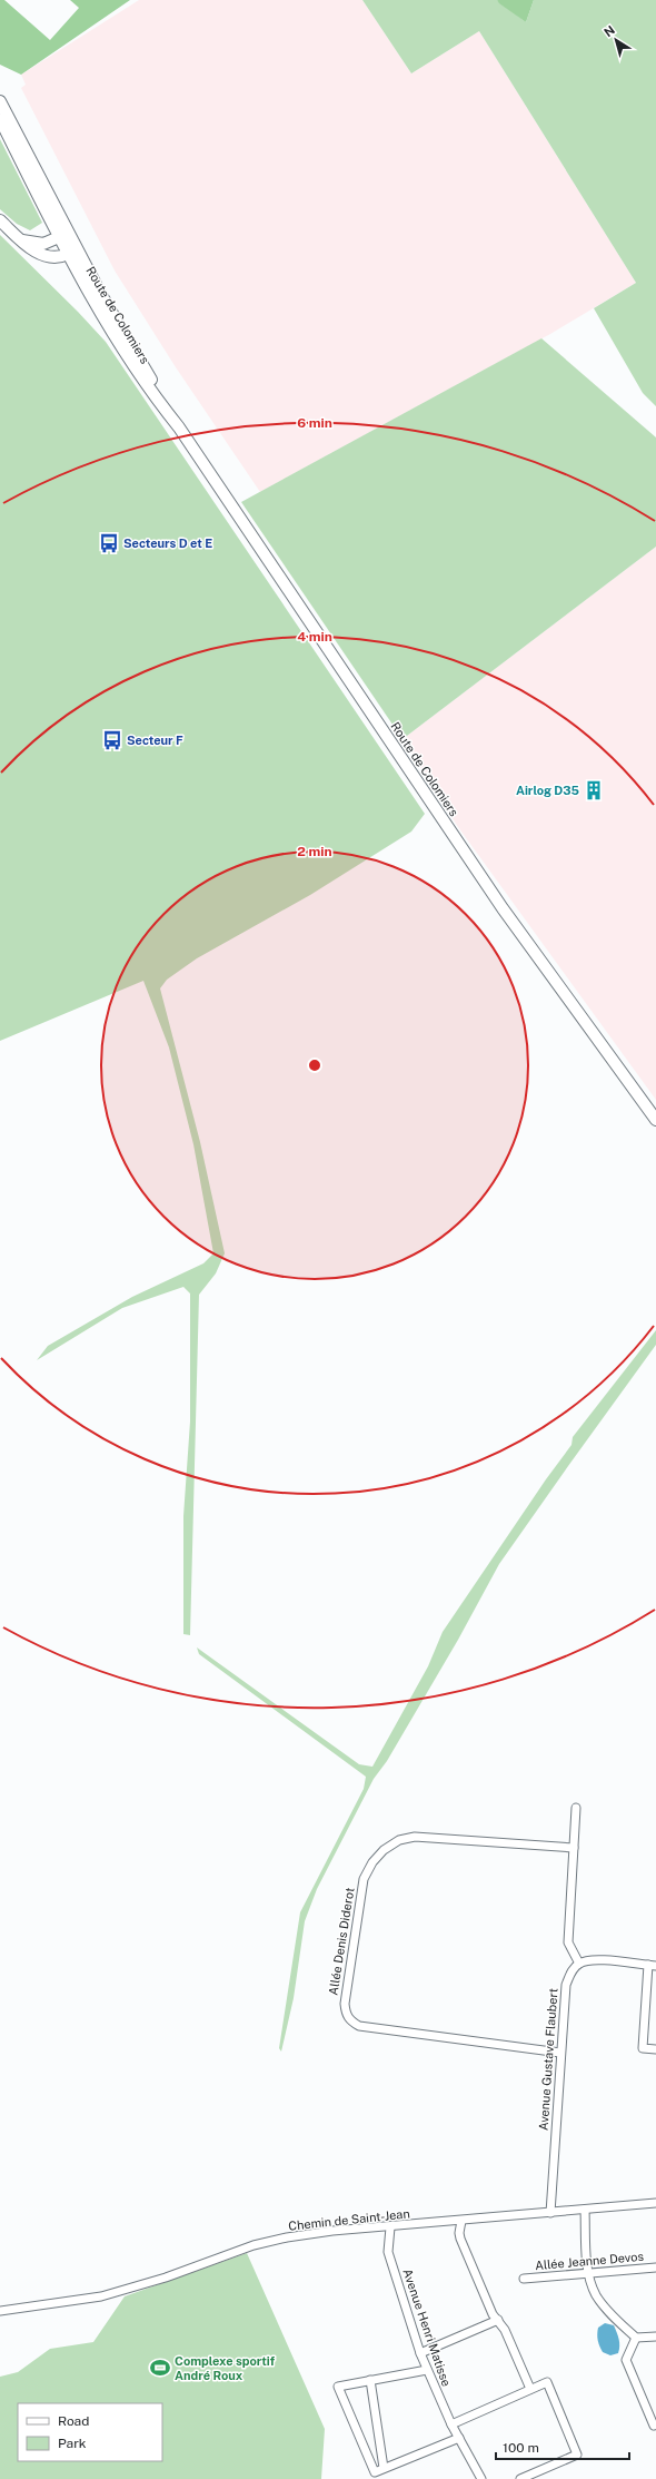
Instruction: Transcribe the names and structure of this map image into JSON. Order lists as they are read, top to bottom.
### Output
{
  "streets": {
    "main road": ["Route de Colomiers"],
    "street": [
      "Allée Denis Diderot",
      "Avenue Gustave Flaubert",
      "Chemin de Saint-Jean",
      "Allée Jeanne Devos",
      "Avenue Henri Matisse"
    ]
  },
  "crossings": [
    ["Allée Denis Diderot", "Avenue Gustave Flaubert"],
    ["Avenue Gustave Flaubert", "Chemin de Saint-Jean"],
    ["Chemin de Saint-Jean", "Avenue Henri Matisse"]
  ],
  "places": {
    "bus stop": ["Secteurs D et E", "Secteur F"],
    "building": ["Airlog D35"],
    "sports": ["Complexe sportif André Roux"]
  },
  "legend": ["Road", "Park"],
  "scale_bar": "100 m",
  "north": "top left",
  "rings": ["6 min", "4 min", "2 min"]
}
